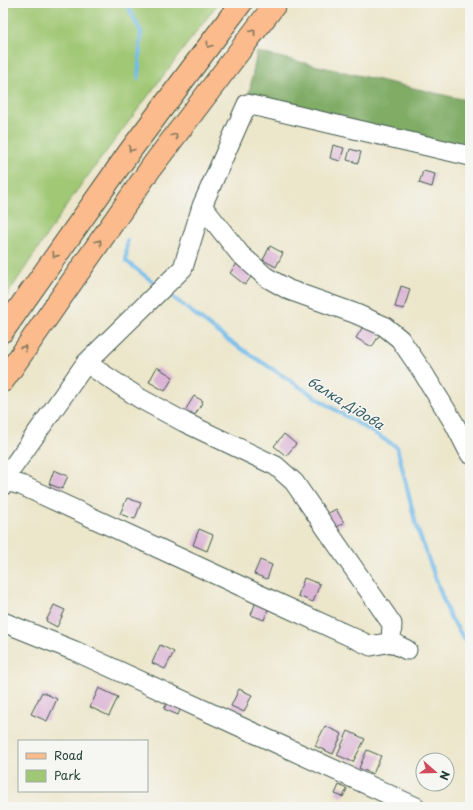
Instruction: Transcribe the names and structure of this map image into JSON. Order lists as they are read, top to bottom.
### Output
{
  "water": ["балка Дідова"],
  "legend": ["Road", "Park"],
  "north": "right"
}
